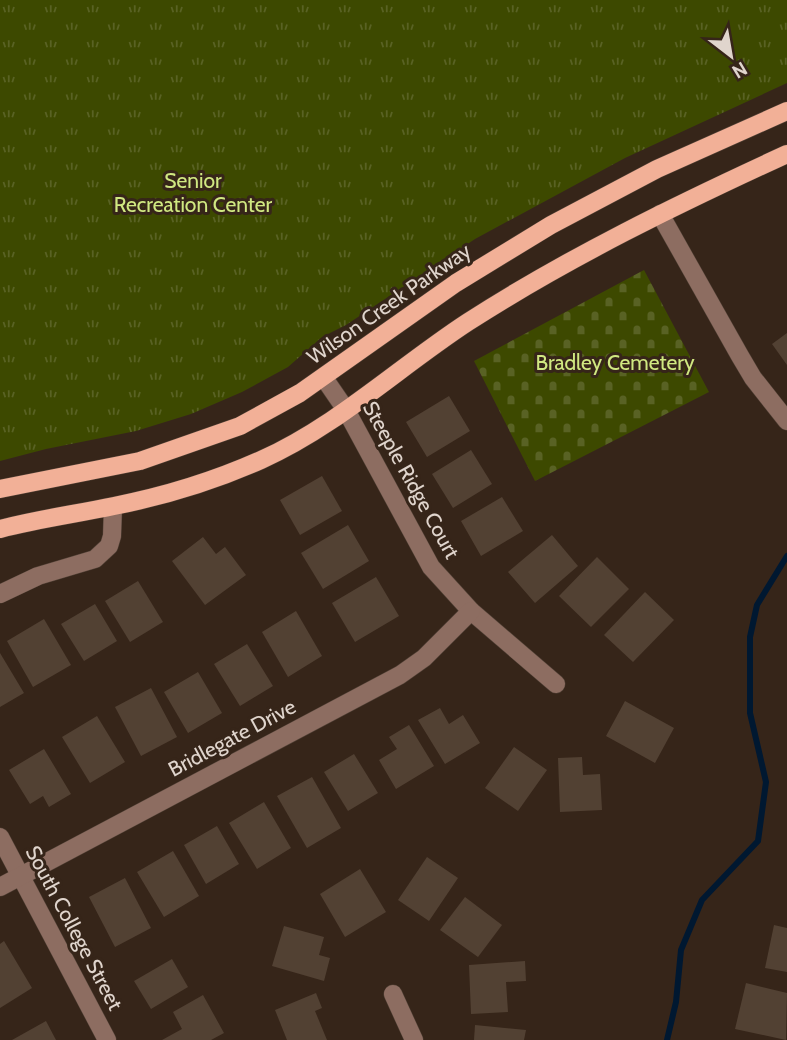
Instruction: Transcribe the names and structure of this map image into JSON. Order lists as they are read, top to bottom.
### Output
{
  "streets": {
    "main road": ["Wilson Creek Parkway"],
    "street": ["Steeple Ridge Court", "Bridlegate Drive", "South College Street"]
  },
  "crossings": [
    ["Wilson Creek Parkway", "Steeple Ridge Court"],
    ["Steeple Ridge Court", "Bridlegate Drive"],
    ["Bridlegate Drive", "South College Street"]
  ],
  "parks": ["Senior Recreation Center", "Bradley Cemetery"],
  "north": "bottom right"
}
